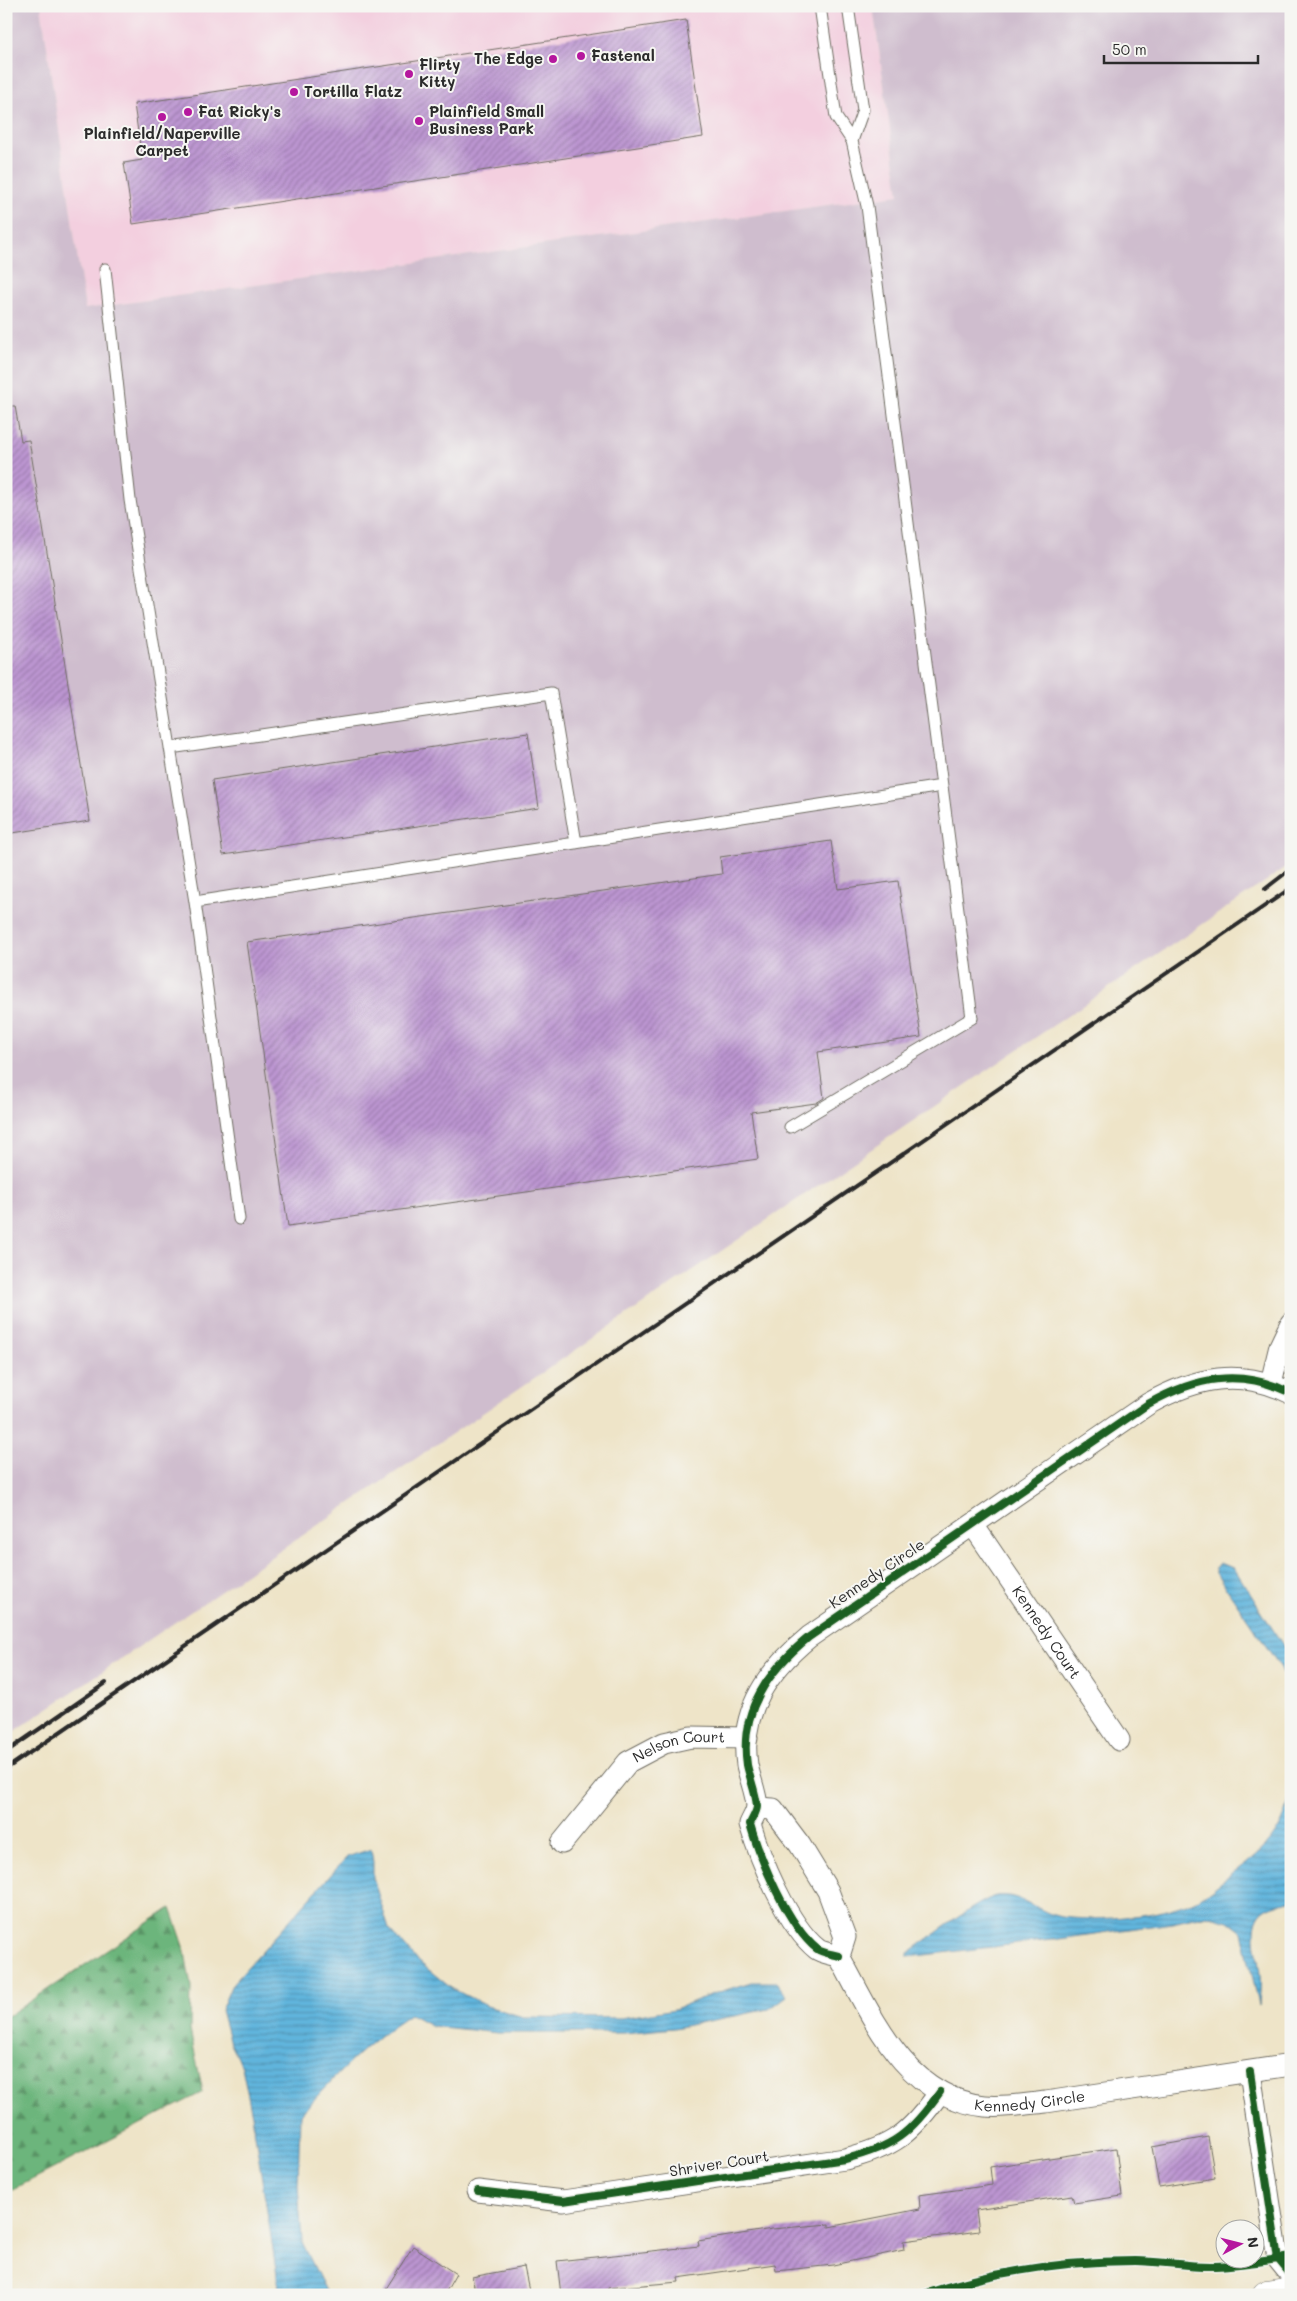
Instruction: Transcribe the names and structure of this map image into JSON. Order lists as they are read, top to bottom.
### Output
{
  "streets": {
    "street": [
      "Kennedy Circle",
      "Kennedy Court",
      "Nelson Court",
      "Shriver Court"
    ]
  },
  "crossings": [
    ["Kennedy Circle", "Kennedy Court"],
    ["Kennedy Circle", "Nelson Court"],
    ["Kennedy Circle", "Shriver Court"]
  ],
  "places": [
    "Fastenal",
    "The Edge",
    "Flirty Kitty",
    "Tortilla Flatz",
    "Fat Ricky's",
    "Plainfield/Naperville Carpet",
    "Plainfield Small Business Park"
  ],
  "scale_bar": "50 m",
  "north": "right"
}
